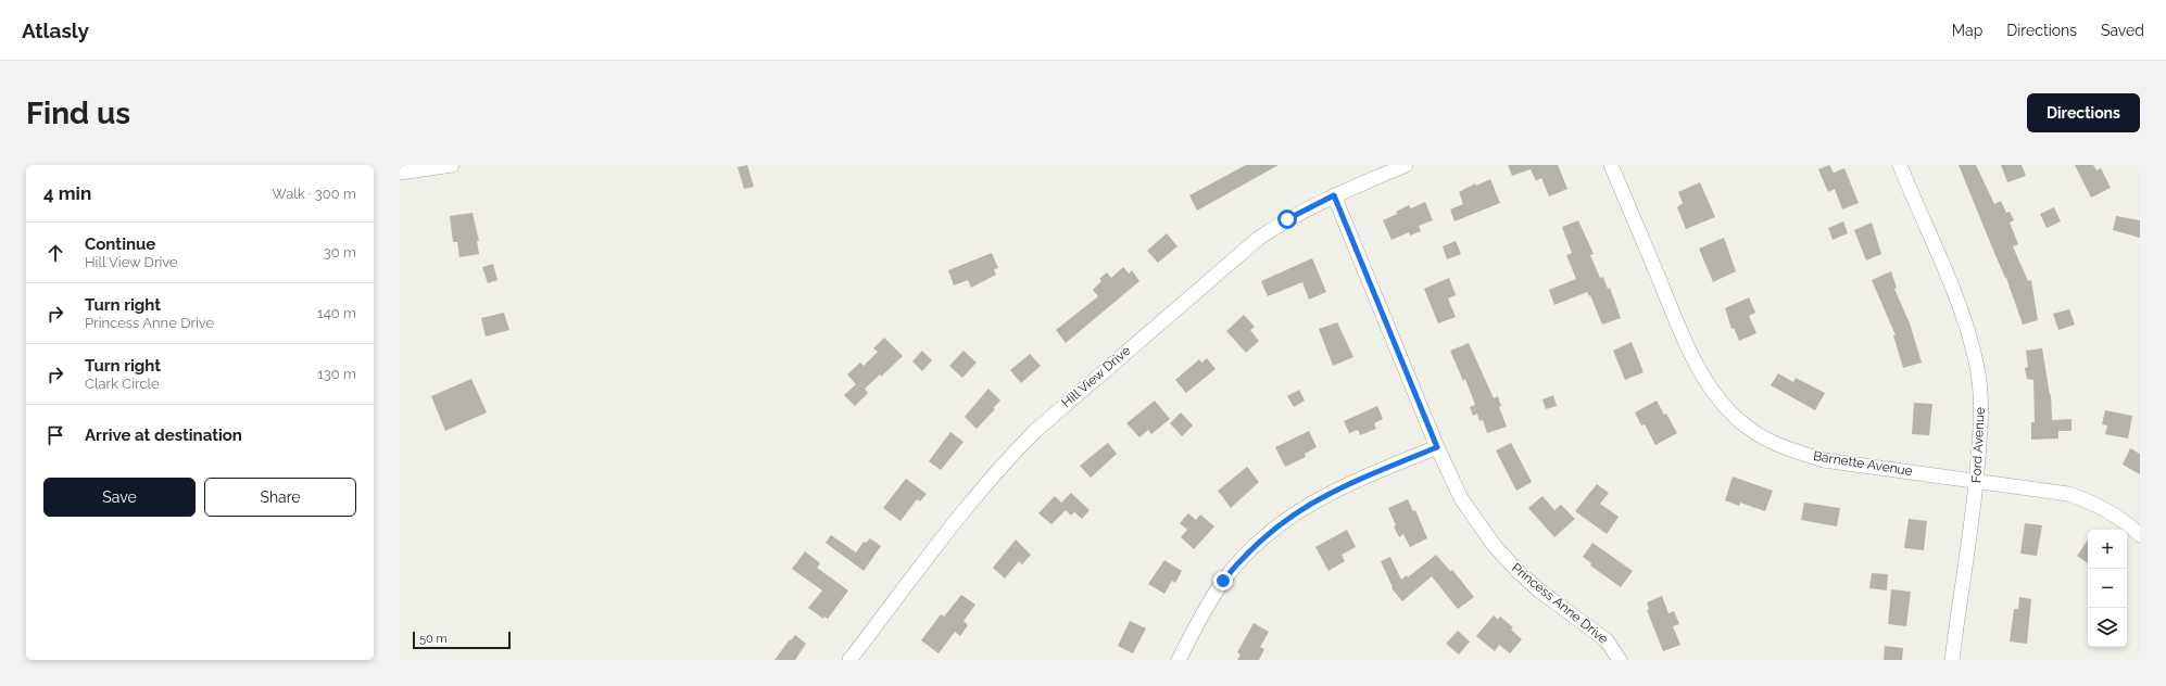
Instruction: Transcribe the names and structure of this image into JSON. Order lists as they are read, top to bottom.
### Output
{
  "streets": {
    "street": [
      "Hill View Drive",
      "Ford Avenue",
      "Barnette Avenue",
      "Princess Anne Drive"
    ]
  },
  "crossings": [
    ["Hill View Drive", "Princess Anne Drive"],
    ["Ford Avenue", "Barnette Avenue"]
  ],
  "scale_bar": "50 m",
  "page": {
    "header": "Atlasly",
    "nav": ["Map", "Directions", "Saved"],
    "buttons": [
      "Directions",
      ["Save", "Share"]
    ],
    "title": "Find us",
    "heading": ["4 min", "Walk · 300 m"],
    "list": [
      ["Continue", "Hill View Drive", "30 m"],
      ["Turn right", "Princess Anne Drive", "140 m"],
      ["Turn right", "Clark Circle", "130 m"],
      "Arrive at destination"
    ],
    "map_buttons": ["+", "−"],
    "scale": "50 m"
  }
}
